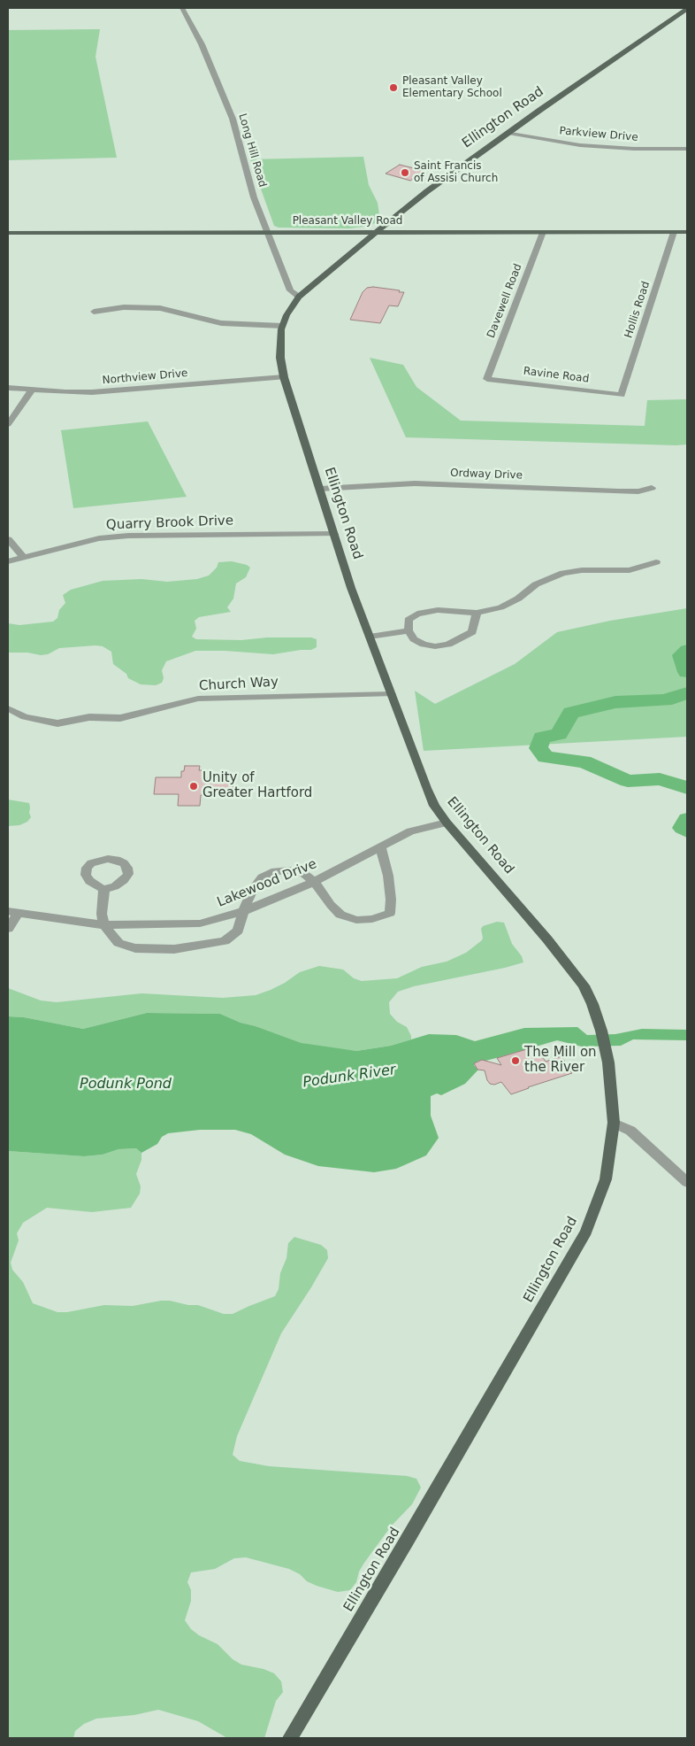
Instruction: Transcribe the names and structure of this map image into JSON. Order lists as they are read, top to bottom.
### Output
{
  "streets": {
    "main road": ["Ellington Road", "Pleasant Valley Road"],
    "street": [
      "Parkview Drive",
      "Long Hill Road",
      "Davewell Road",
      "Hollis Road",
      "Ravine Road",
      "Northview Drive",
      "Ordway Drive",
      "Quarry Brook Drive",
      "Church Way",
      "Lakewood Drive"
    ]
  },
  "crossings": [
    ["Ellington Road", "Parkview Drive"],
    ["Ellington Road", "Long Hill Road"],
    ["Ellington Road", "Pleasant Valley Road"],
    ["Ellington Road", "Northview Drive"],
    ["Ellington Road", "Ordway Drive"],
    ["Ellington Road", "Quarry Brook Drive"],
    ["Ellington Road", "Church Way"],
    ["Ellington Road", "Lakewood Drive"],
    ["Long Hill Road", "Pleasant Valley Road"],
    ["Pleasant Valley Road", "Davewell Road"],
    ["Pleasant Valley Road", "Hollis Road"],
    ["Davewell Road", "Ravine Road"],
    ["Hollis Road", "Ravine Road"]
  ],
  "water": ["Podunk River", "Podunk Pond"],
  "places": [
    "Pleasant Valley Elementary School",
    "Saint Francis of Assisi Church",
    "Unity of Greater Hartford",
    "The Mill on the River"
  ]
}
